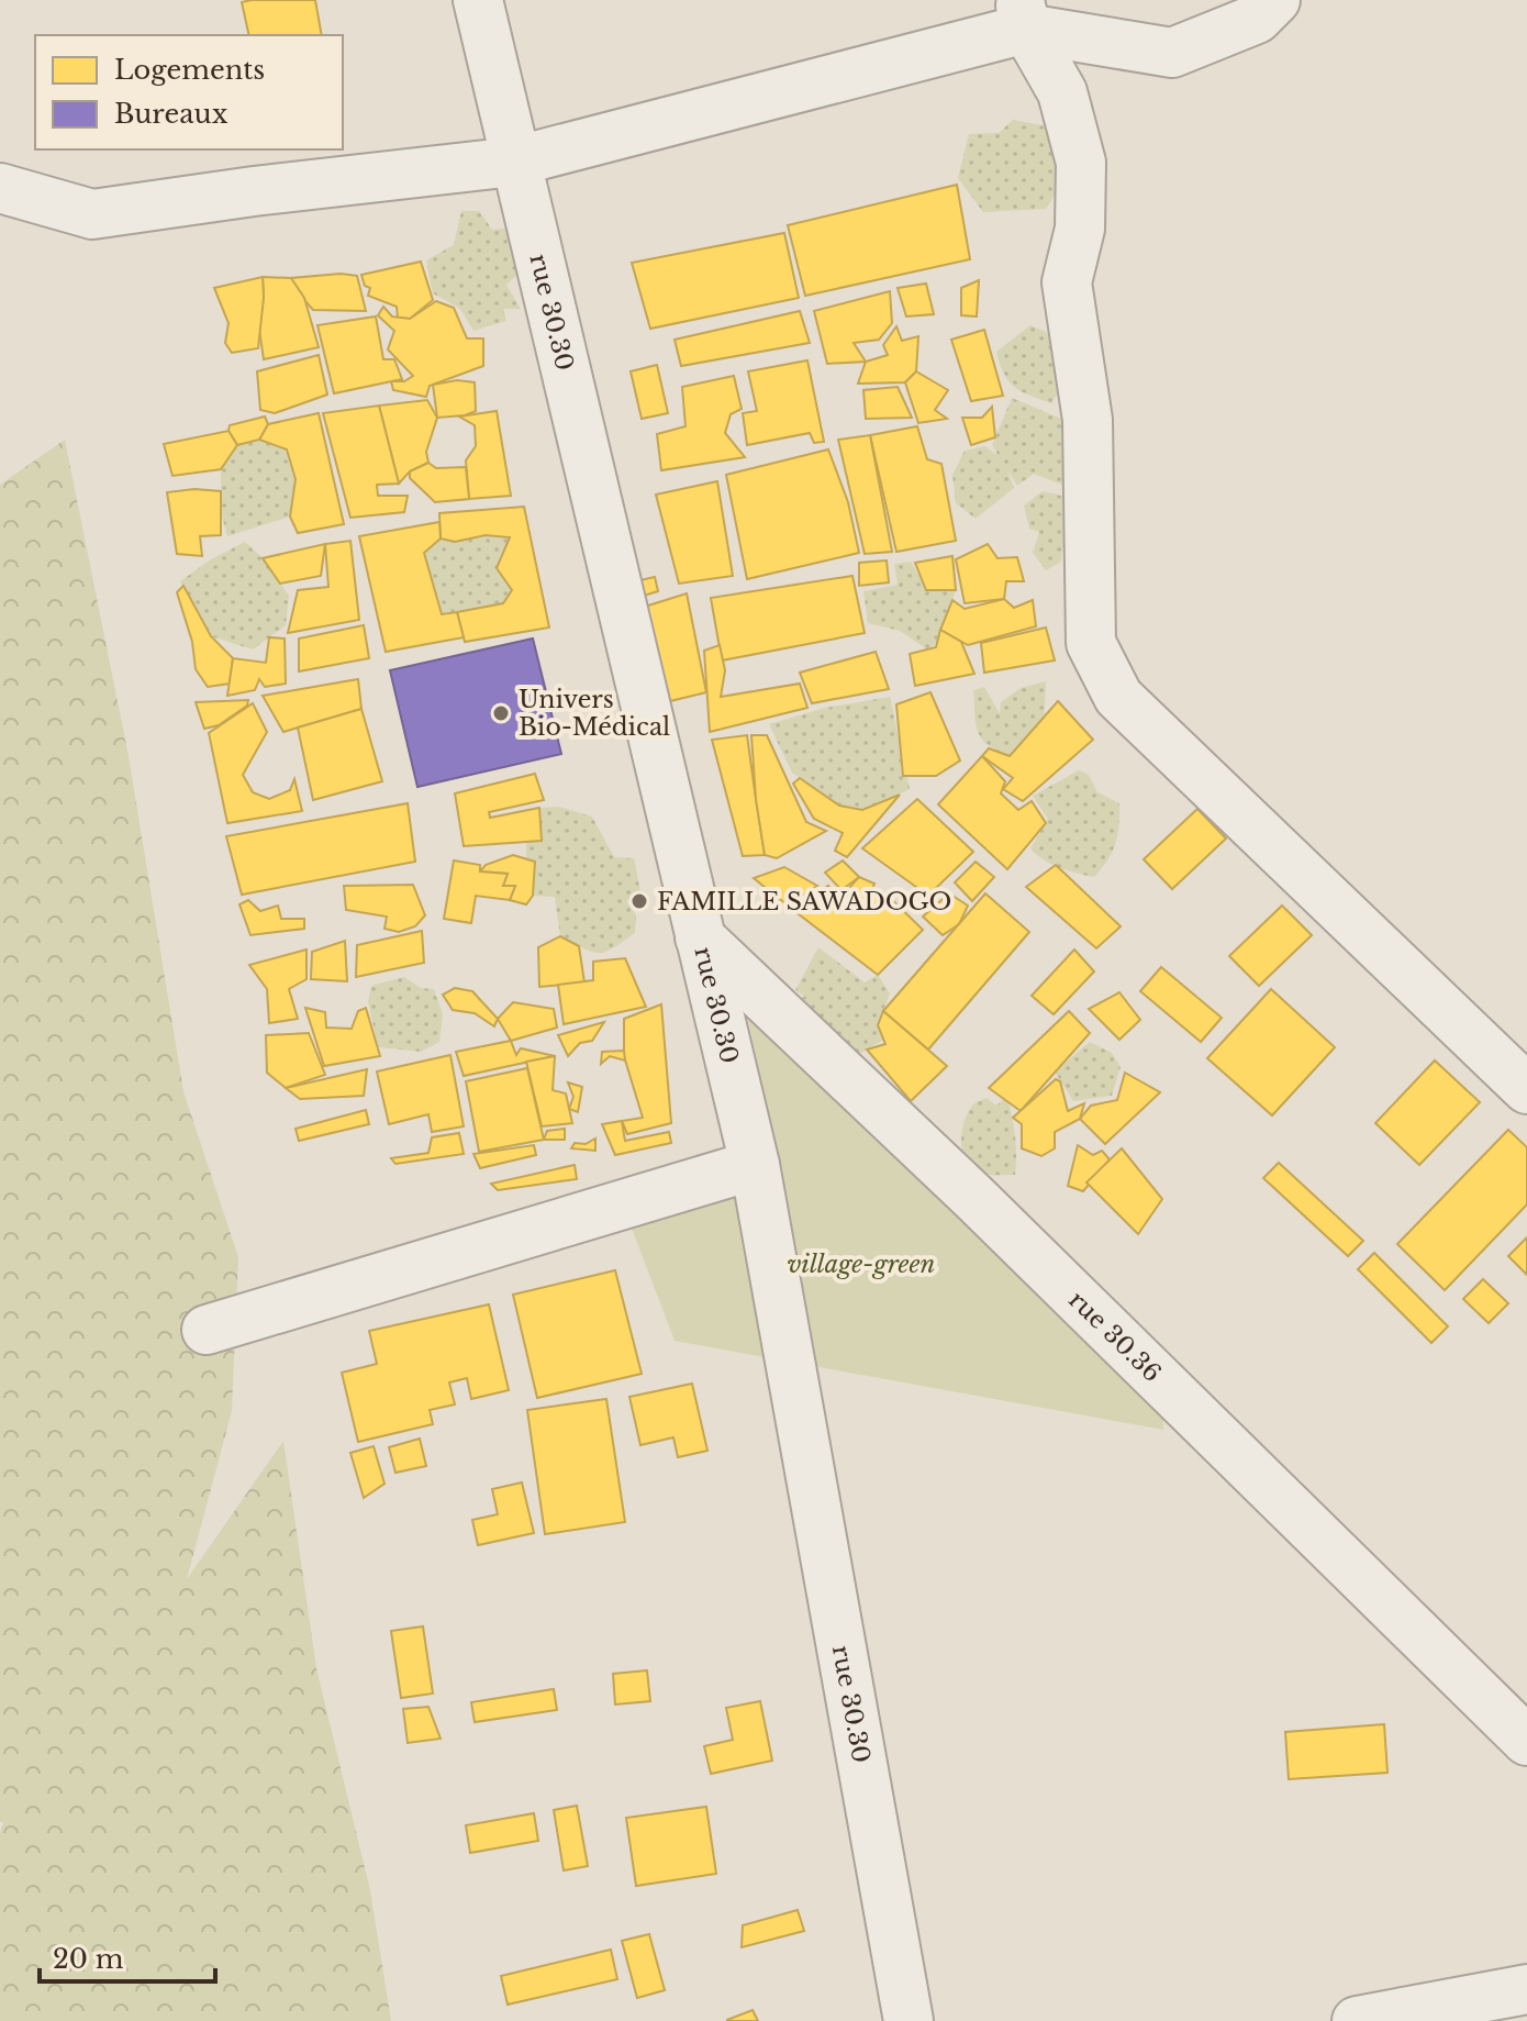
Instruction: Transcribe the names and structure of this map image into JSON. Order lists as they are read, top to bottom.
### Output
{
  "streets": {
    "street": ["rue 30.30", "rue 30.36"]
  },
  "crossings": [
    ["rue 30.30", "rue 30.36"]
  ],
  "parks": ["village-green"],
  "places": ["Univers Bio-Médical", "FAMILLE SAWADOGO"],
  "legend": ["Logements", "Bureaux"],
  "scale_bar": "20 m"
}
